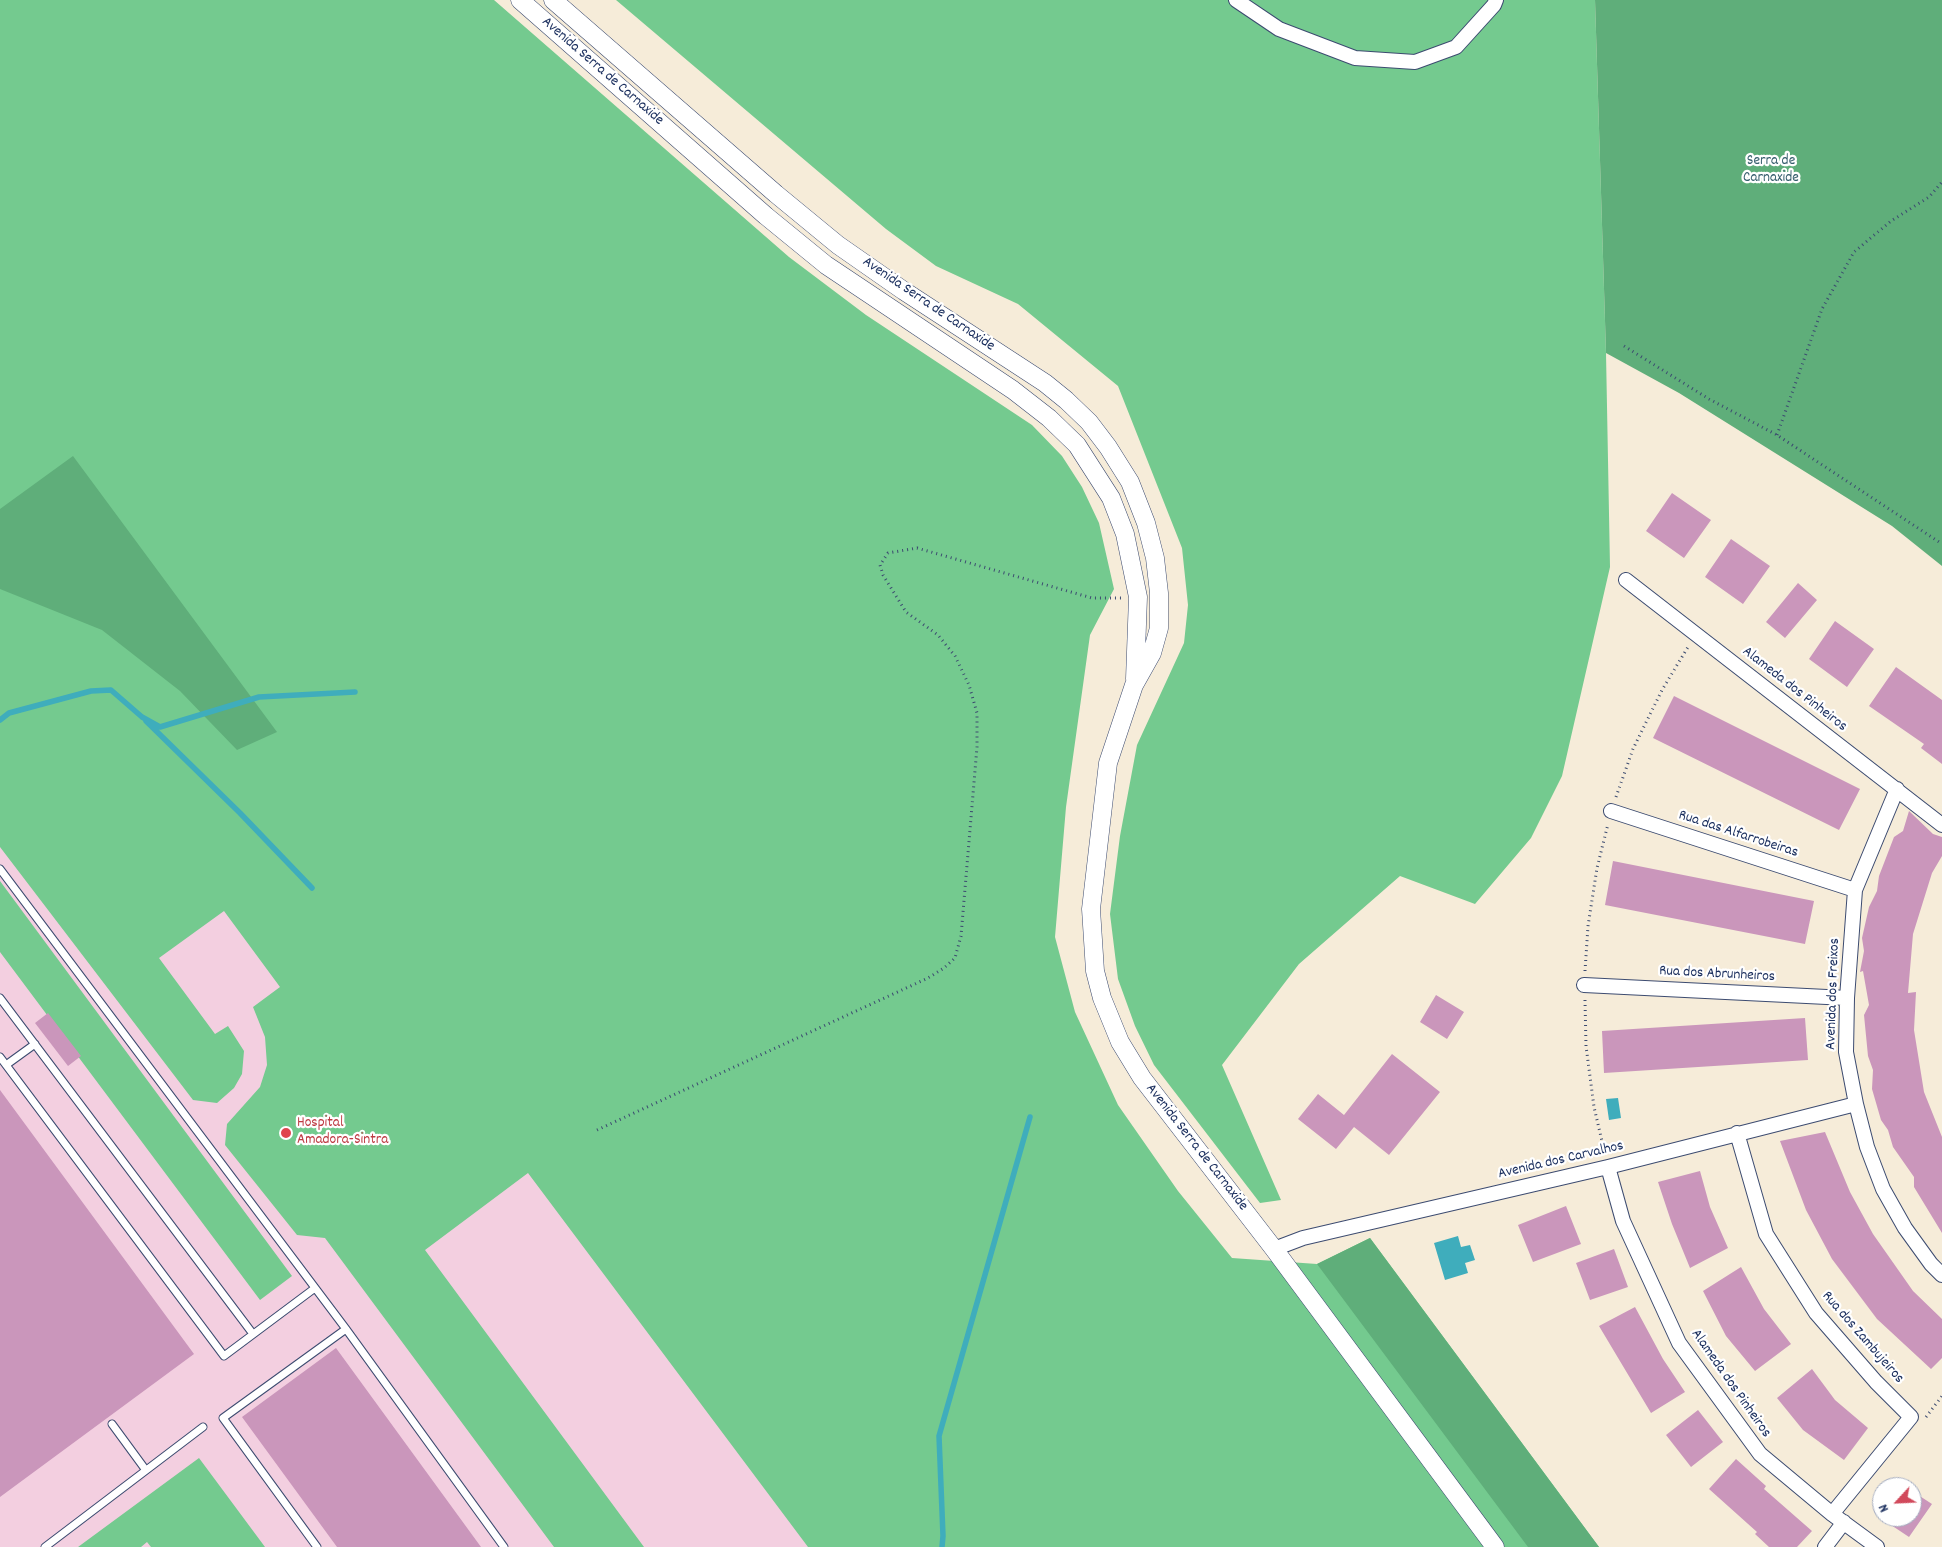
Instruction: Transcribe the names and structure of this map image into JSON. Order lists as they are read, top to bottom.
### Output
{
  "streets": {
    "street": [
      "Avenida Serra de Carnaxide",
      "Alameda dos Pinheiros",
      "Rua das Alfarrobeiras",
      "Rua dos Abrunheiros",
      "Avenida dos Freixos",
      "Avenida dos Carvalhos",
      "Rua dos Zambujeiros"
    ]
  },
  "crossings": [
    ["Avenida Serra de Carnaxide", "Avenida dos Carvalhos"],
    ["Alameda dos Pinheiros", "Avenida dos Freixos"],
    ["Alameda dos Pinheiros", "Avenida dos Carvalhos"],
    ["Alameda dos Pinheiros", "Rua dos Zambujeiros"],
    ["Rua das Alfarrobeiras", "Avenida dos Freixos"],
    ["Rua dos Abrunheiros", "Avenida dos Freixos"],
    ["Avenida dos Freixos", "Avenida dos Carvalhos"],
    ["Avenida dos Carvalhos", "Rua dos Zambujeiros"]
  ],
  "parks": ["Serra de Carnaxide"],
  "places": ["Hospital Amadora-Sintra"],
  "north": "bottom left"
}
